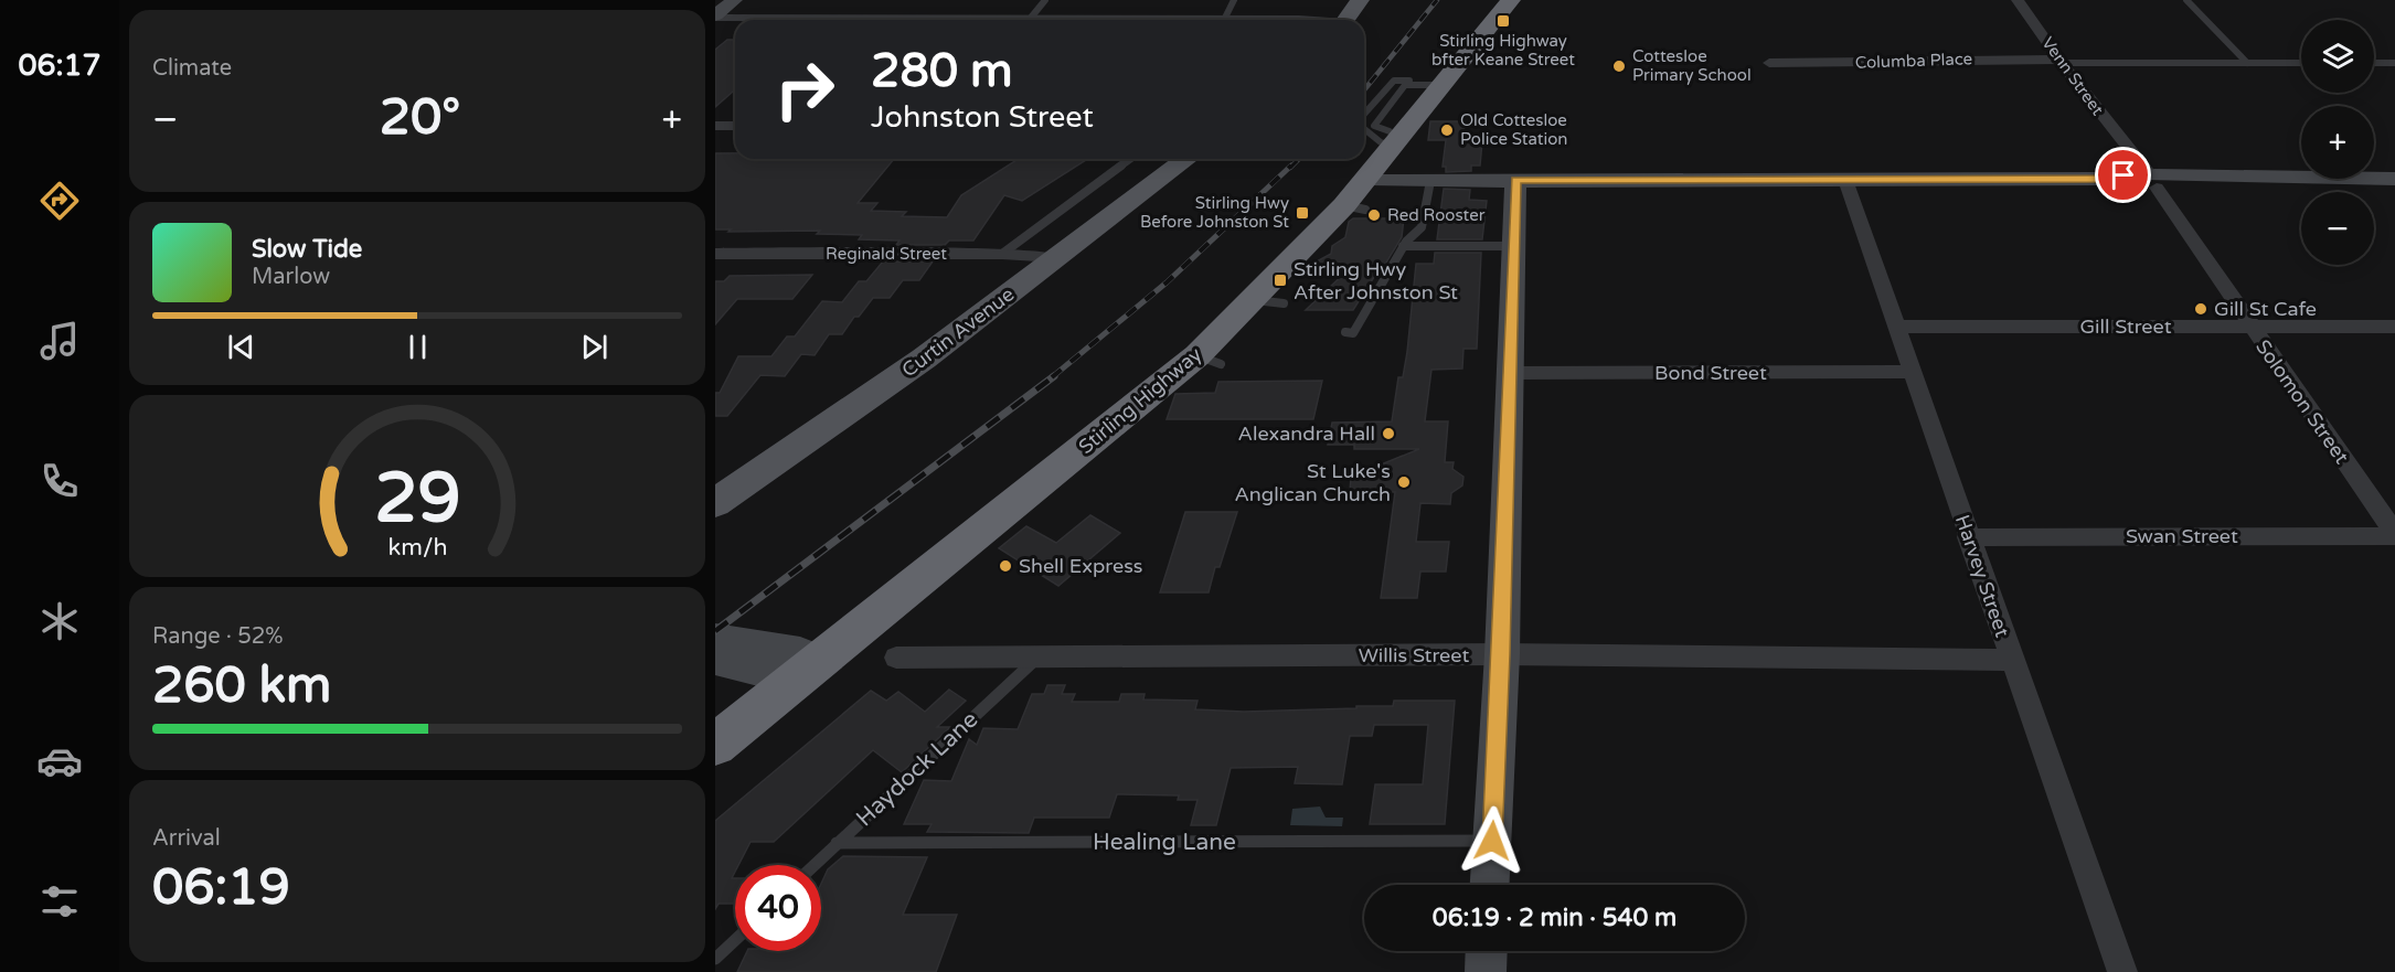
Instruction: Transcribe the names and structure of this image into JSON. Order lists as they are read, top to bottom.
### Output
{
  "streets": {
    "highway": ["Stirling Highway"],
    "main road": ["Curtin Avenue"],
    "street": [
      "Columba Place",
      "Venn Street",
      "Reginald Street",
      "Gill Street",
      "Bond Street",
      "Solomon Street",
      "Swan Street",
      "Harvey Street",
      "Willis Street"
    ],
    "lane": ["Haydock Lane", "Healing Lane"]
  },
  "crossings": [
    ["Columba Place", "Venn Street"],
    ["Venn Street", "Solomon Street"],
    ["Reginald Street", "Curtin Avenue"],
    ["Gill Street", "Solomon Street"],
    ["Gill Street", "Harvey Street"],
    ["Bond Street", "Harvey Street"],
    ["Solomon Street", "Swan Street"],
    ["Swan Street", "Harvey Street"],
    ["Harvey Street", "Willis Street"],
    ["Willis Street", "Haydock Lane"],
    ["Haydock Lane", "Healing Lane"]
  ],
  "places": {
    "transit": ["Stirling Highway bfter Keane Street", "Stirling Hwy Before Johnston St", "Stirling Hwy After Johnston St"],
    "other": [
      "Cottesloe Primary School",
      "Old Cottesloe Police Station",
      "Red Rooster",
      "Gill St Cafe",
      "Alexandra Hall",
      "St Luke's Anglican Church",
      "Shell Express"
    ]
  },
  "page": {
    "tabs": "06:17",
    "tile": [
      "Climate",
      ["Range · 52%", "260 km"],
      ["Arrival", "06:19"]
    ],
    "map_buttons": ["+", "−"],
    "turn": ["280 m", "Johnston Street"],
    "heat": ["−", "20°", "+"],
    "song": ["Slow Tide", "Marlow"],
    "limit": "40",
    "trip": "06:19 · 2 min · 540 m",
    "gauge": ["29", "km/h"]
  }
}
